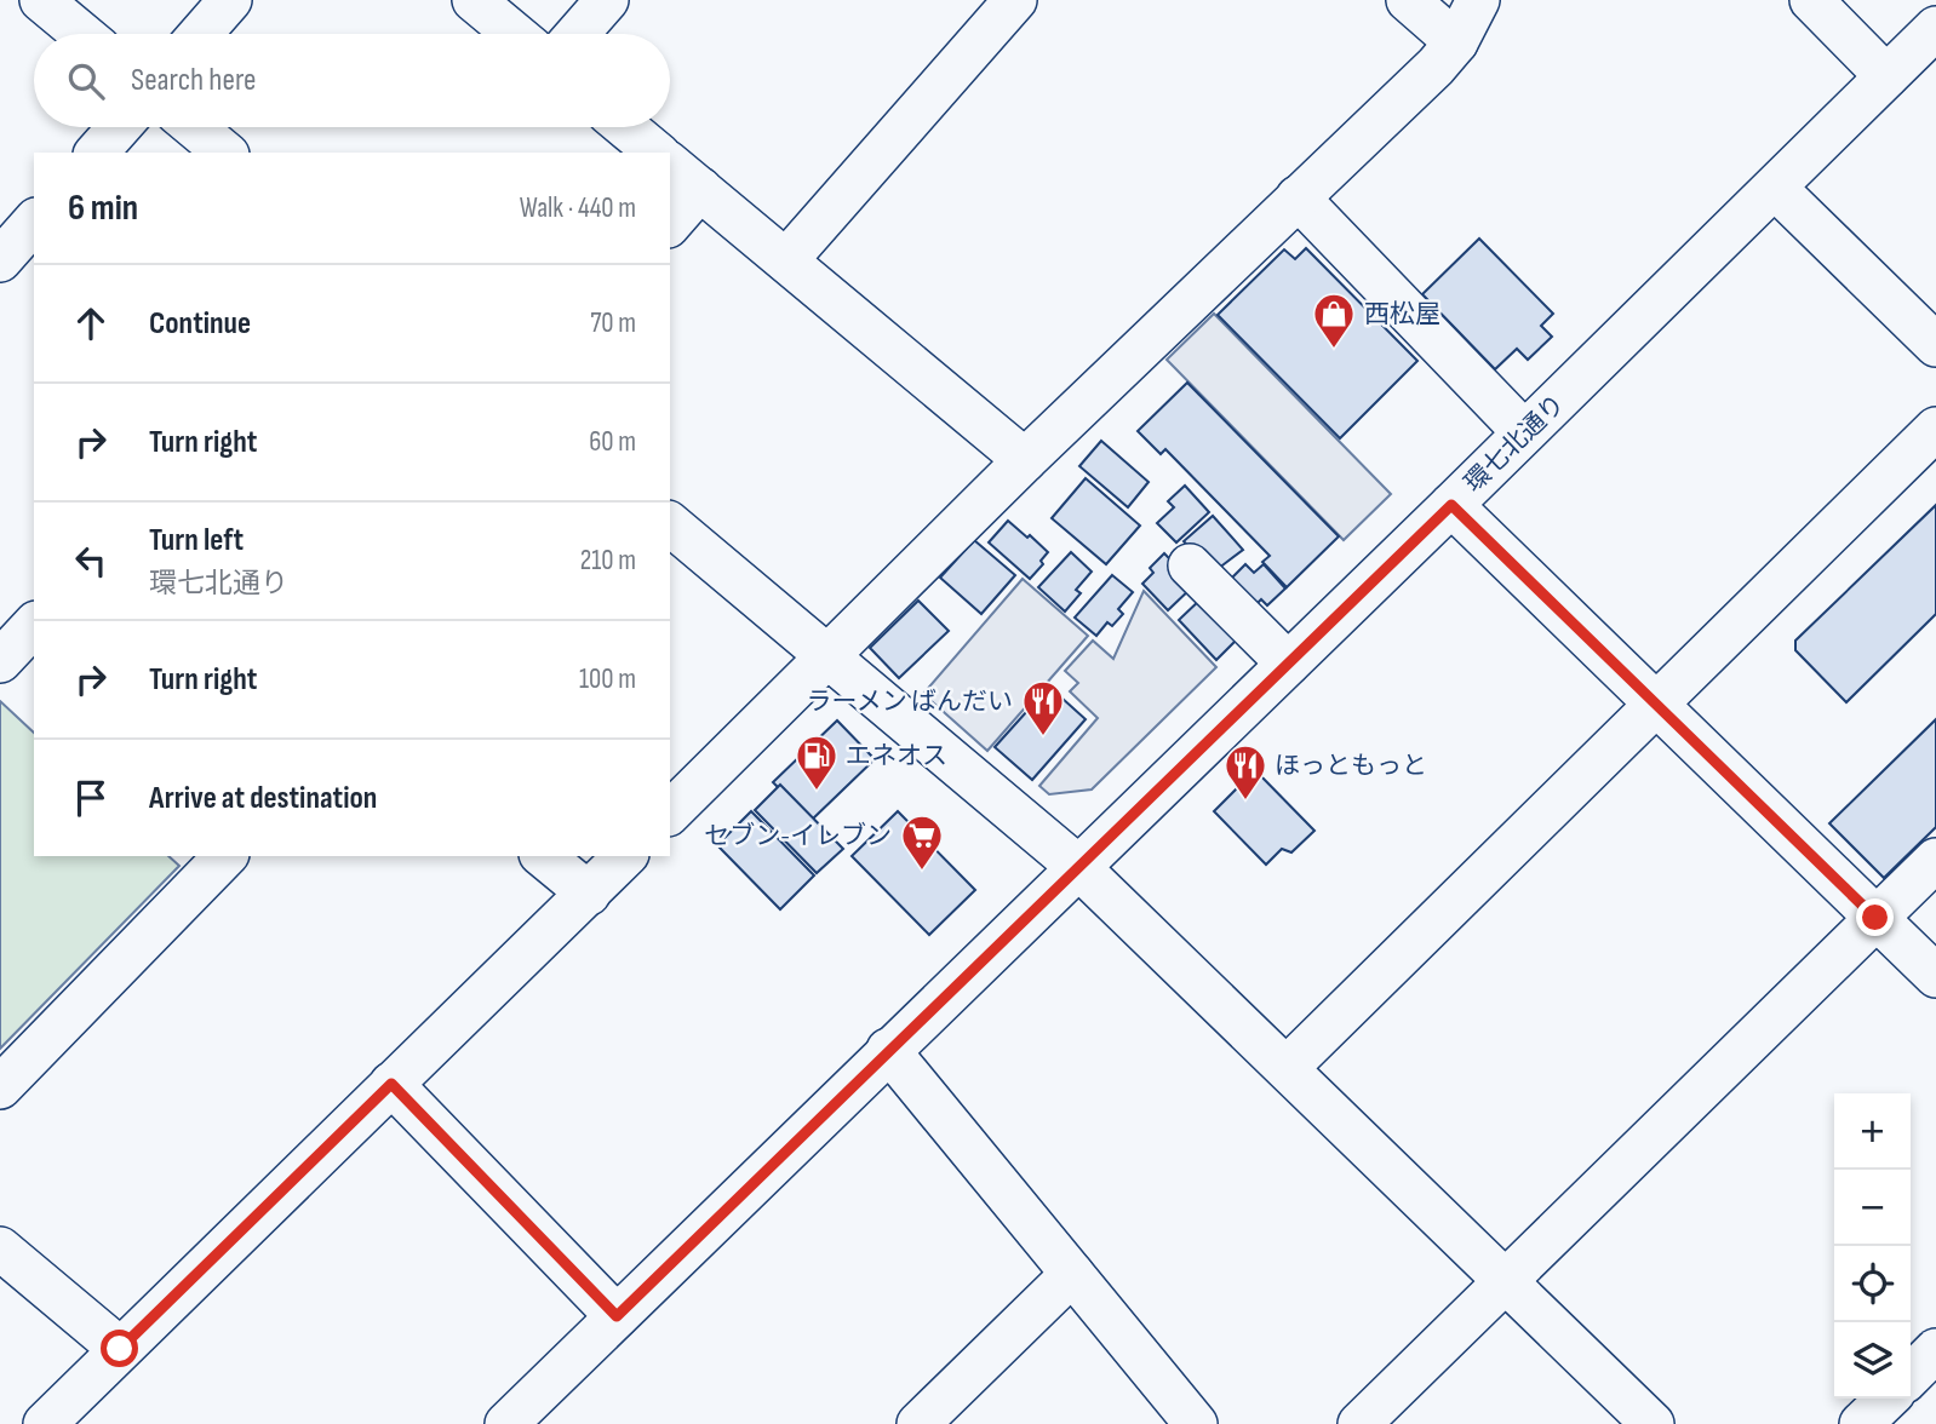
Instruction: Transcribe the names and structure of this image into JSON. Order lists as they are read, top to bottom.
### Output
{
  "streets": {
    "street": ["環七北通り"]
  },
  "places": {
    "shop": ["西松屋"],
    "restaurant": ["ラーメン ばんだい", "ほっともっと"],
    "fuel station": ["エネオス"],
    "supermarket": ["セブン-イレブン"]
  },
  "page": {
    "search": "Search here",
    "heading": ["6 min", "Walk · 440 m"],
    "list": [
      ["Continue", "70 m"],
      ["Turn right", "60 m"],
      ["Turn left", "環七北通り", "210 m"],
      ["Turn right", "100 m"],
      "Arrive at destination"
    ],
    "map_buttons": ["+", "−"]
  }
}
